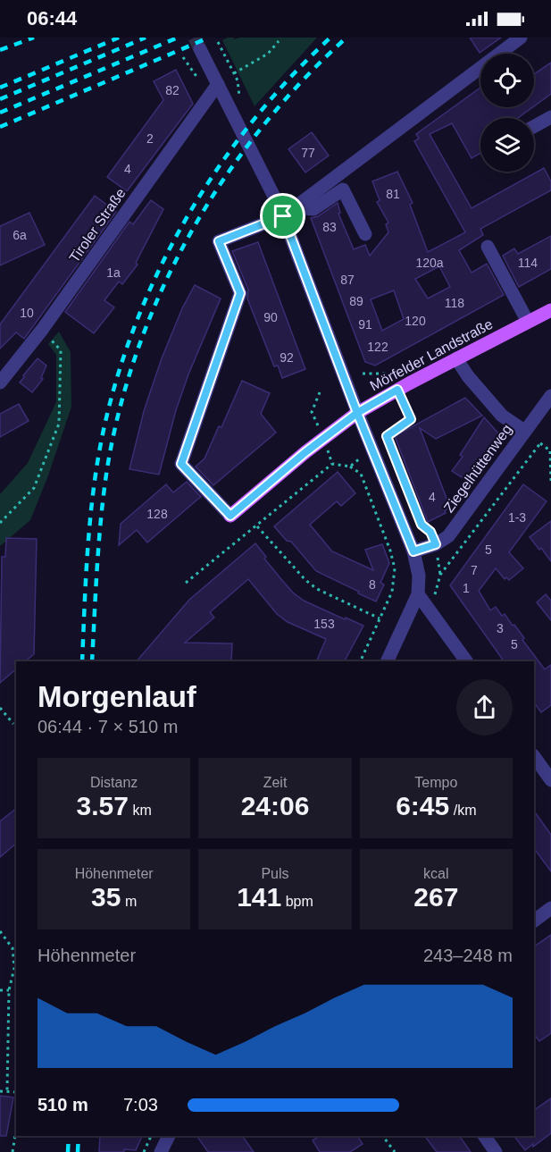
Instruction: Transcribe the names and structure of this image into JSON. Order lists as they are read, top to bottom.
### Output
{
  "streets": {
    "main road": ["Mörfelder Landstraße"],
    "street": ["Tiroler Straße", "Ziegelhüttenweg"]
  },
  "house_numbers": [
    "82",
    "2",
    "77",
    "4",
    "81",
    "83",
    "6a",
    "120a",
    "114",
    "1a",
    "87",
    "89",
    "118",
    "10",
    "90",
    "120",
    "91",
    "122",
    "92",
    "4",
    "128",
    "1-3",
    "5",
    "7",
    "8",
    "1",
    "153",
    "3",
    "5"
  ],
  "page": {
    "status": "06:44",
    "heading": ["Morgenlauf", "06:44 · 7 × 510 m"],
    "stats": [
      ["Distanz", "3.57 km"],
      ["Zeit", "24:06"],
      ["Tempo", "6:45 /km"],
      ["Höhenmeter", "35 m"],
      ["Puls", "141 bpm"],
      ["kcal", "267"]
    ],
    "chart": ["Höhenmeter", "243–248 m"],
    "list": [
      {
        "name": "510 m",
        "note": "7:03"
      }
    ]
  }
}
